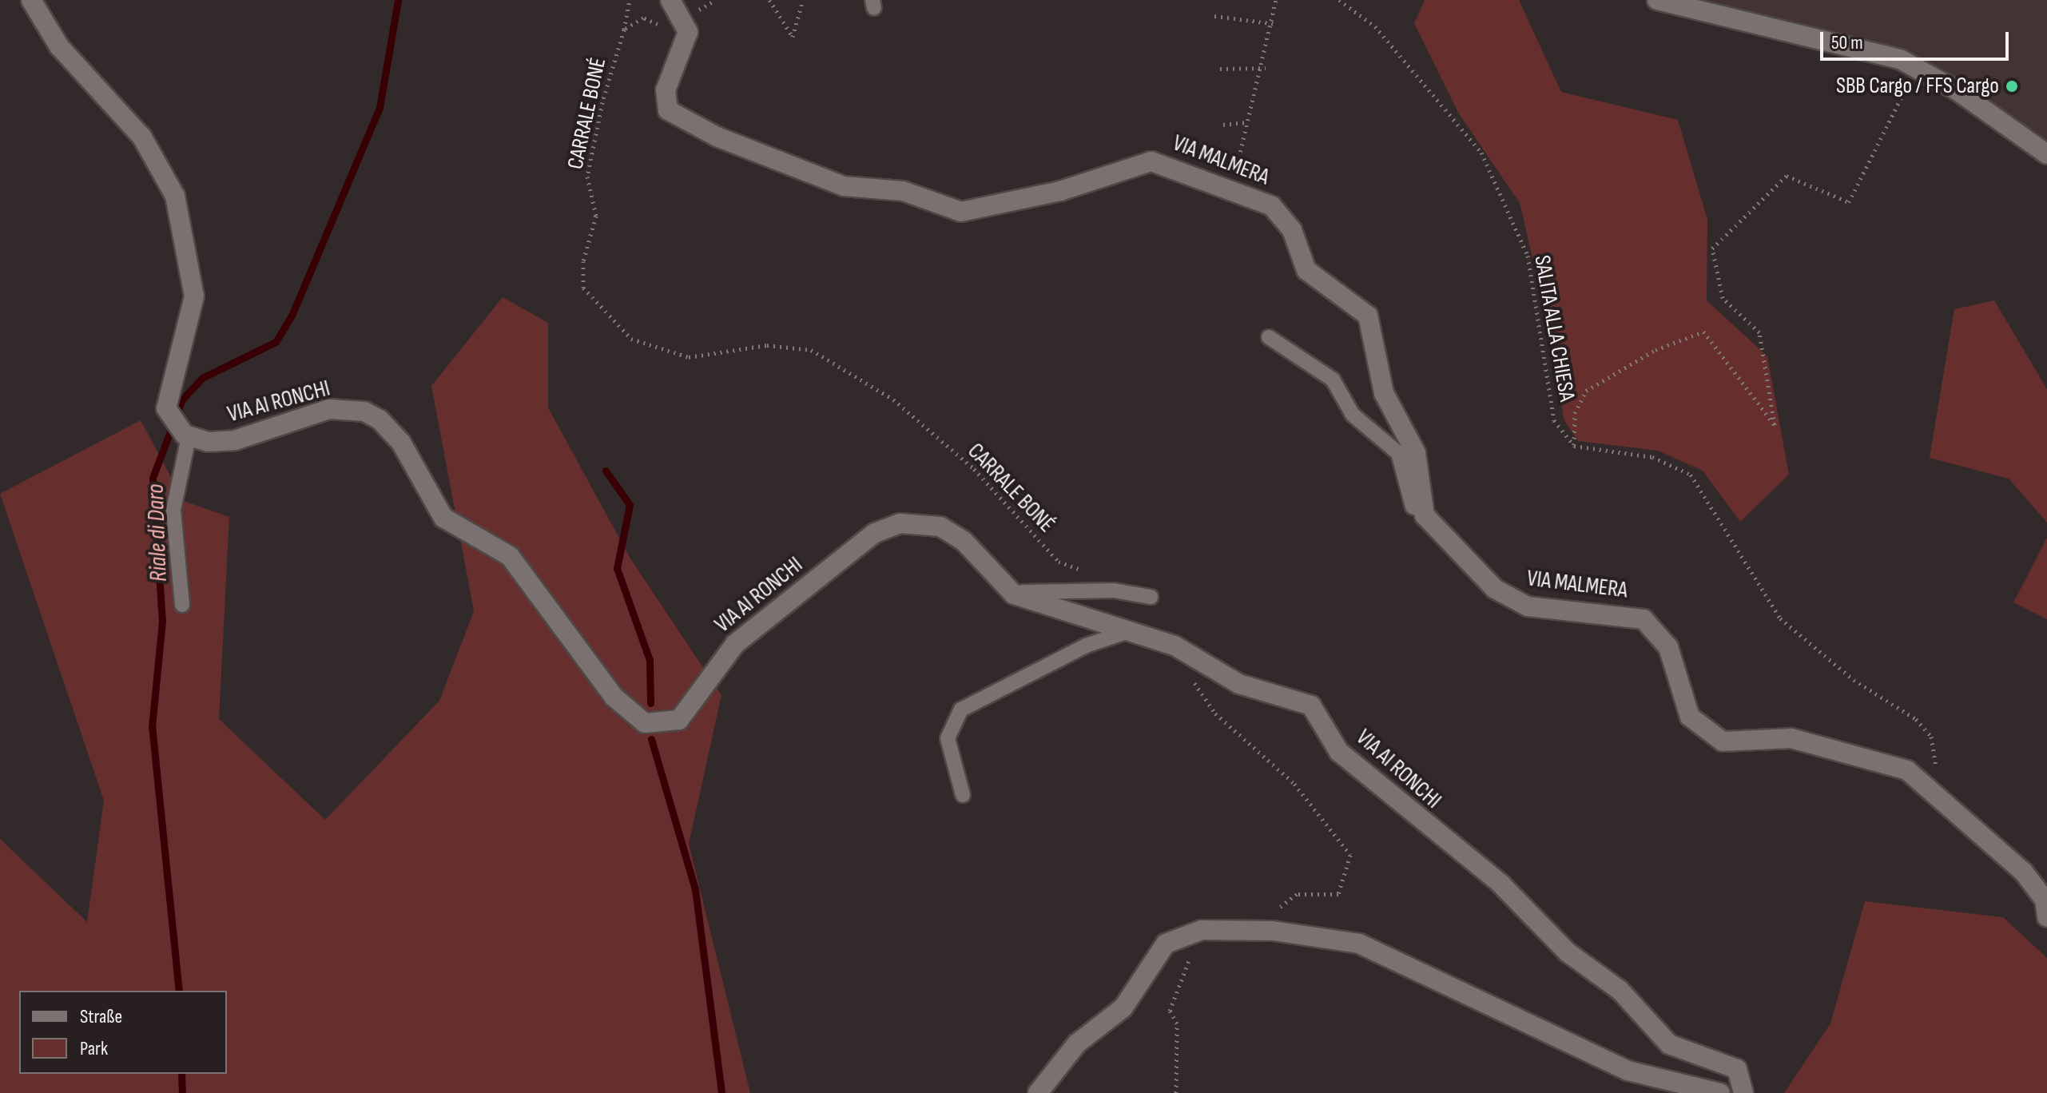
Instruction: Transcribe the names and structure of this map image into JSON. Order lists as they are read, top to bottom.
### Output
{
  "streets": {
    "street": ["VIA MALMERA", "VIA AI RONCHI"],
    "path": ["CARRALE BONÉ", "SALITA ALLA CHIESA"]
  },
  "water": ["Riale di Daro"],
  "places": ["SBB Cargo / FFS Cargo"],
  "legend": ["Straße", "Park"],
  "scale_bar": "50 m"
}
